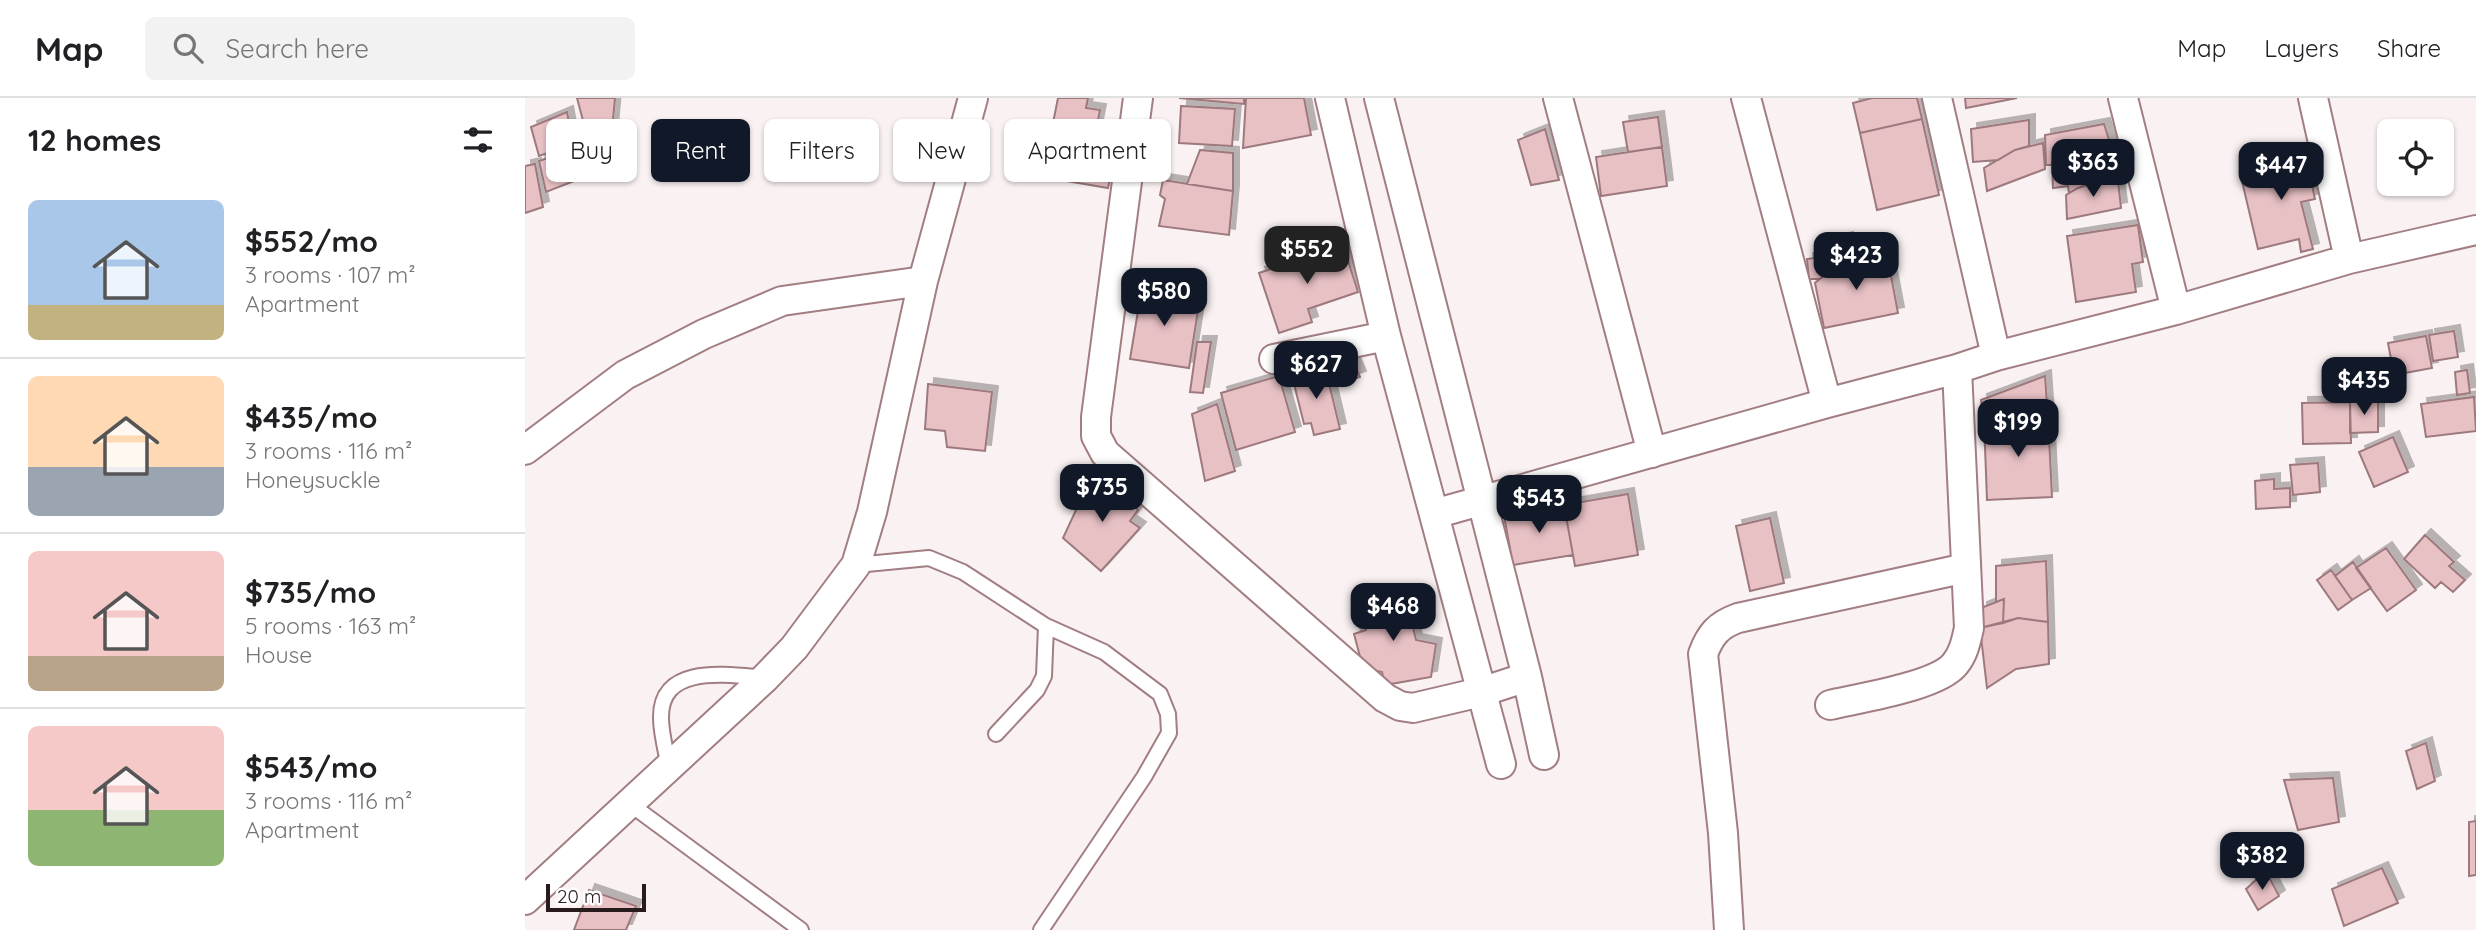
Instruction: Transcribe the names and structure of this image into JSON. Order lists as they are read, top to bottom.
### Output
{
  "scale_bar": "20 m",
  "page": {
    "header": "Map",
    "search": "Search here",
    "nav": ["Map", "Layers", "Share"],
    "heading": "12 homes",
    "chip": [
      "Buy",
      "Rent",
      "Filters",
      "New",
      "Apartment"
    ],
    "price": [
      "$363",
      "$447",
      "$552",
      "$423",
      "$580",
      "$627",
      "$435",
      "$199",
      "$735",
      "$543",
      "$468",
      "$382"
    ],
    "list": [
      {
        "name": "$552/mo",
        "note": "3 rooms · 107 m² · Apartment"
      },
      {
        "name": "$435/mo",
        "note": "3 rooms · 116 m² · Honeysuckle"
      },
      {
        "name": "$735/mo",
        "note": "5 rooms · 163 m² · House"
      },
      {
        "name": "$543/mo",
        "note": "3 rooms · 116 m² · Apartment"
      }
    ],
    "scale": "20 m"
  }
}
